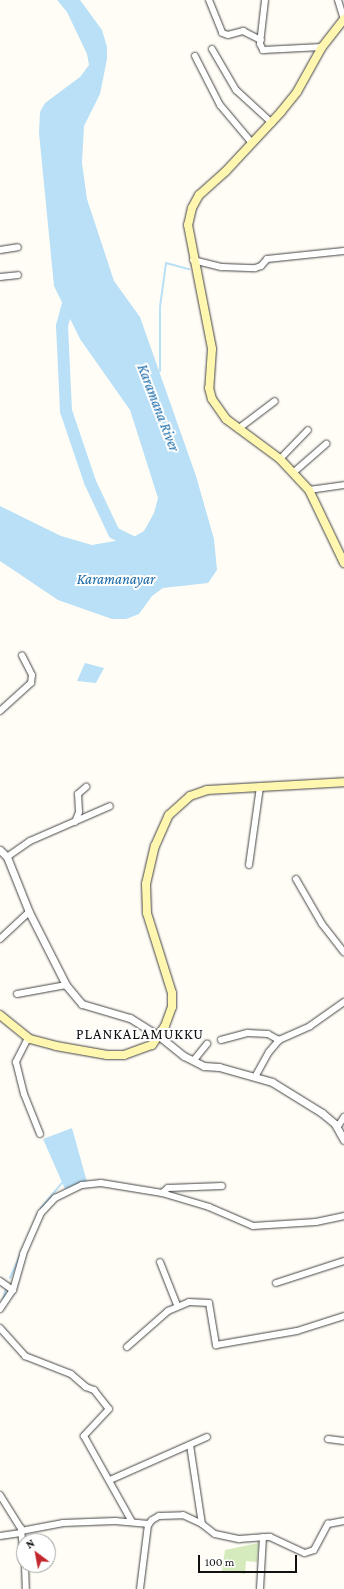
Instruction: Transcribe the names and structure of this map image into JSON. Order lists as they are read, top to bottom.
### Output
{
  "districts": ["PLANKALAMUKKU"],
  "water": ["Karamana River", "Karamanayar"],
  "scale_bar": "100 m",
  "north": "top left"
}
